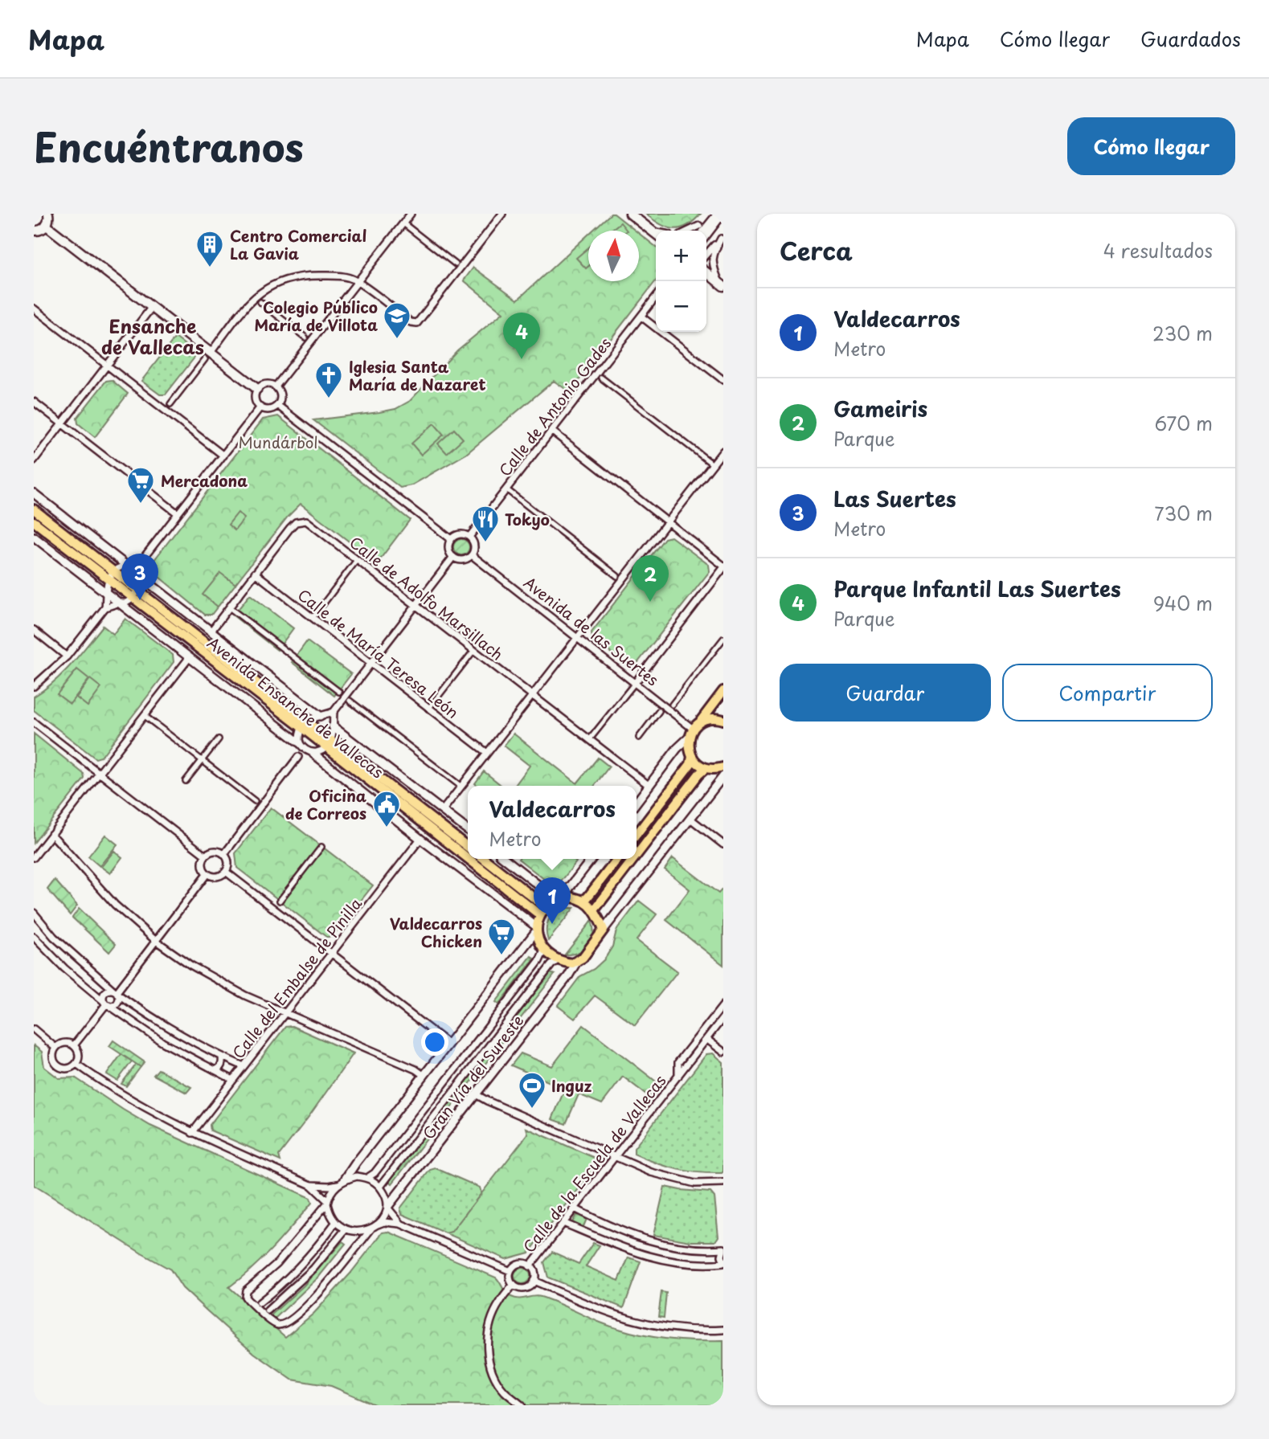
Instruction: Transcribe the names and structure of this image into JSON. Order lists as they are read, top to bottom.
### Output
{
  "streets": {
    "main road": ["Avenida Ensanche de Vallecas"],
    "street": [
      "Calle de Antonio Gades",
      "Calle de Adolfo Marsillach",
      "Avenida de las Suertes",
      "Calle de María Teresa León",
      "Calle del Embalse de Pinilla",
      "Gran Vía del Sureste",
      "Calle de la Escuela de Vallecas"
    ]
  },
  "crossings": [
    ["Calle de Antonio Gades", "Avenida de las Suertes"],
    ["Calle de Adolfo Marsillach", "Calle de María Teresa León"],
    ["Calle de Adolfo Marsillach", "Avenida Ensanche de Vallecas"],
    ["Avenida Ensanche de Vallecas", "Calle del Embalse de Pinilla"],
    ["Avenida Ensanche de Vallecas", "Gran Vía del Sureste"]
  ],
  "districts": ["Ensanche de Vallecas"],
  "parks": ["Mundárbol"],
  "places": {
    "building": ["Centro Comercial La Gavia"],
    "school or university": ["Colegio Público María de Villota"],
    "church": ["Iglesia Santa María de Nazaret"],
    "supermarket": ["Mercadona", "Valdecarros Chicken"],
    "restaurant": ["Tokyo"],
    "public building": ["Oficina de Correos"],
    "sports": ["Inguz"]
  },
  "north": "top",
  "page": {
    "header": "Mapa",
    "nav": ["Mapa", "Cómo llegar", "Guardados"],
    "title": "Encuéntranos",
    "buttons": [
      "Cómo llegar",
      ["Guardar", "Compartir"]
    ],
    "heading": ["Cerca", "4 resultados"],
    "map_buttons": ["+", "−"],
    "list": [
      {
        "mark": "1",
        "name": "Valdecarros",
        "note": "Metro",
        "value": "230 m"
      },
      {
        "mark": "2",
        "name": "Gameiris",
        "note": "Parque",
        "value": "670 m"
      },
      {
        "mark": "3",
        "name": "Las Suertes",
        "note": "Metro",
        "value": "730 m"
      },
      {
        "mark": "4",
        "name": "Parque Infantil Las Suertes",
        "note": "Parque",
        "value": "940 m"
      }
    ],
    "pins": [
      "4",
      "3",
      "2",
      "1"
    ],
    "popup": ["Valdecarros", "Metro"]
  }
}
